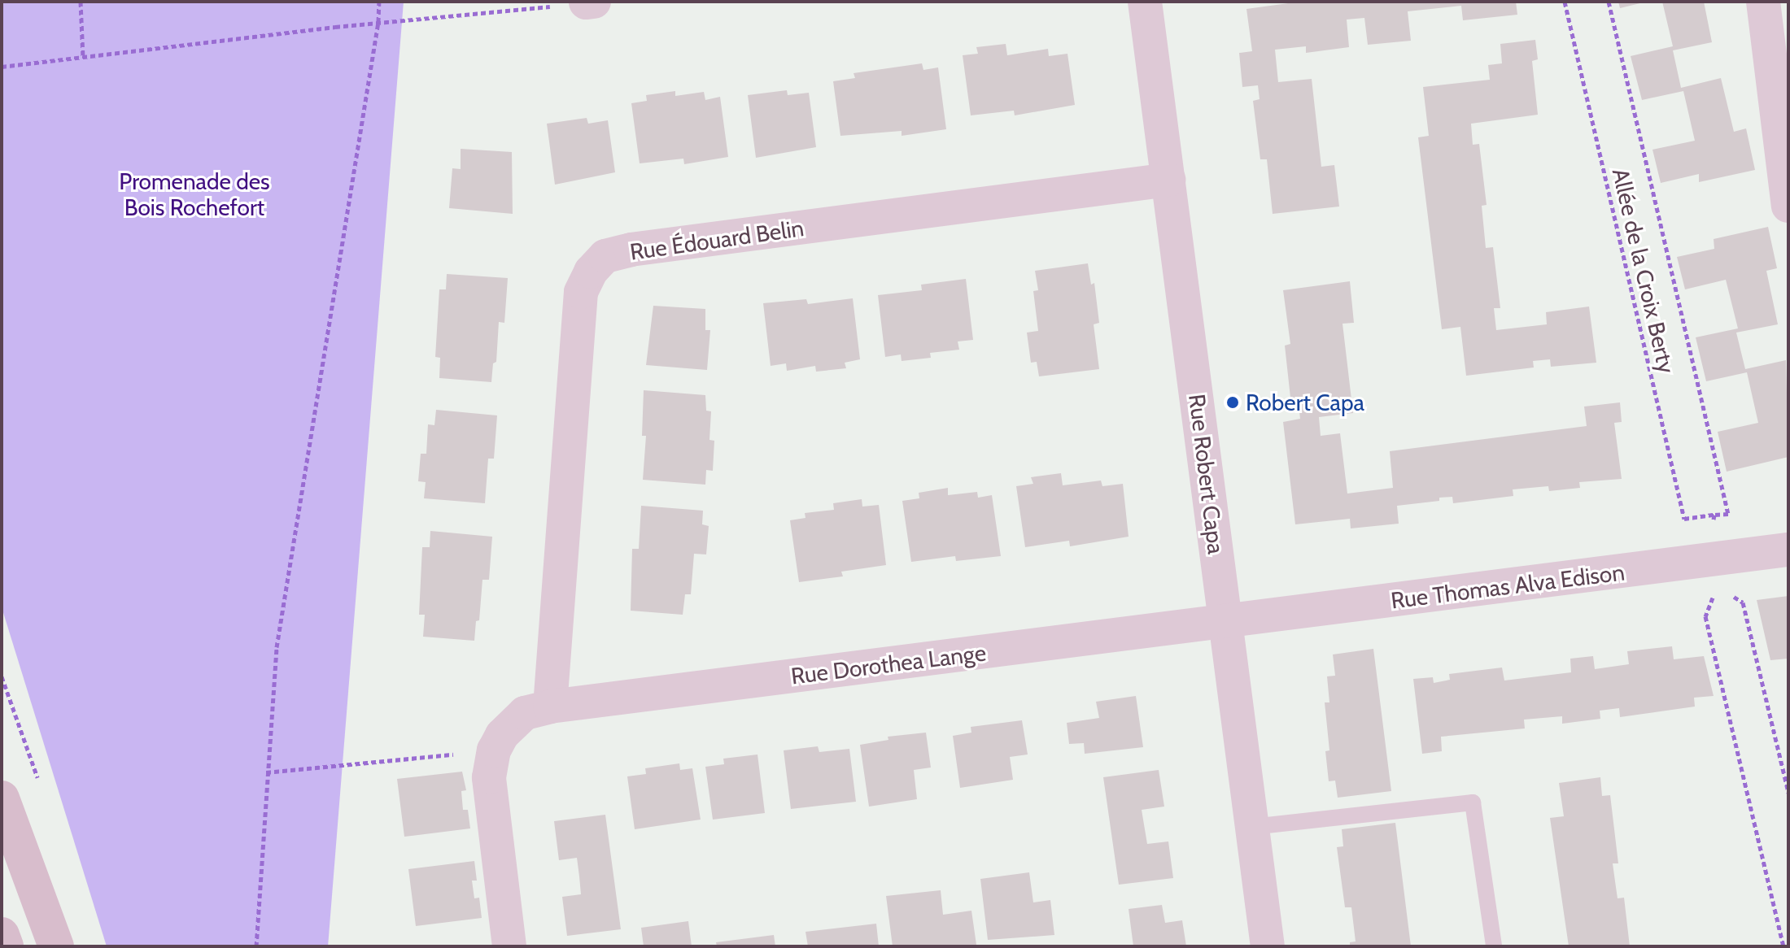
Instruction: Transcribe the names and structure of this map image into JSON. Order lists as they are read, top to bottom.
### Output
{
  "streets": {
    "street": [
      "Rue Édouard Belin",
      "Rue Robert Capa",
      "Rue Thomas Alva Edison",
      "Rue Dorothea Lange"
    ],
    "path": ["Allée de la Croix Berty"]
  },
  "crossings": [
    ["Rue Édouard Belin", "Rue Robert Capa"],
    ["Rue Édouard Belin", "Rue Dorothea Lange"],
    ["Allée de la Croix Berty", "Rue Thomas Alva Edison"],
    ["Rue Robert Capa", "Rue Thomas Alva Edison"],
    ["Rue Robert Capa", "Rue Dorothea Lange"],
    ["Rue Thomas Alva Edison", "Rue Dorothea Lange"]
  ],
  "parks": ["Promenade des Bois Rochefort"],
  "places": ["Robert Capa"]
}
